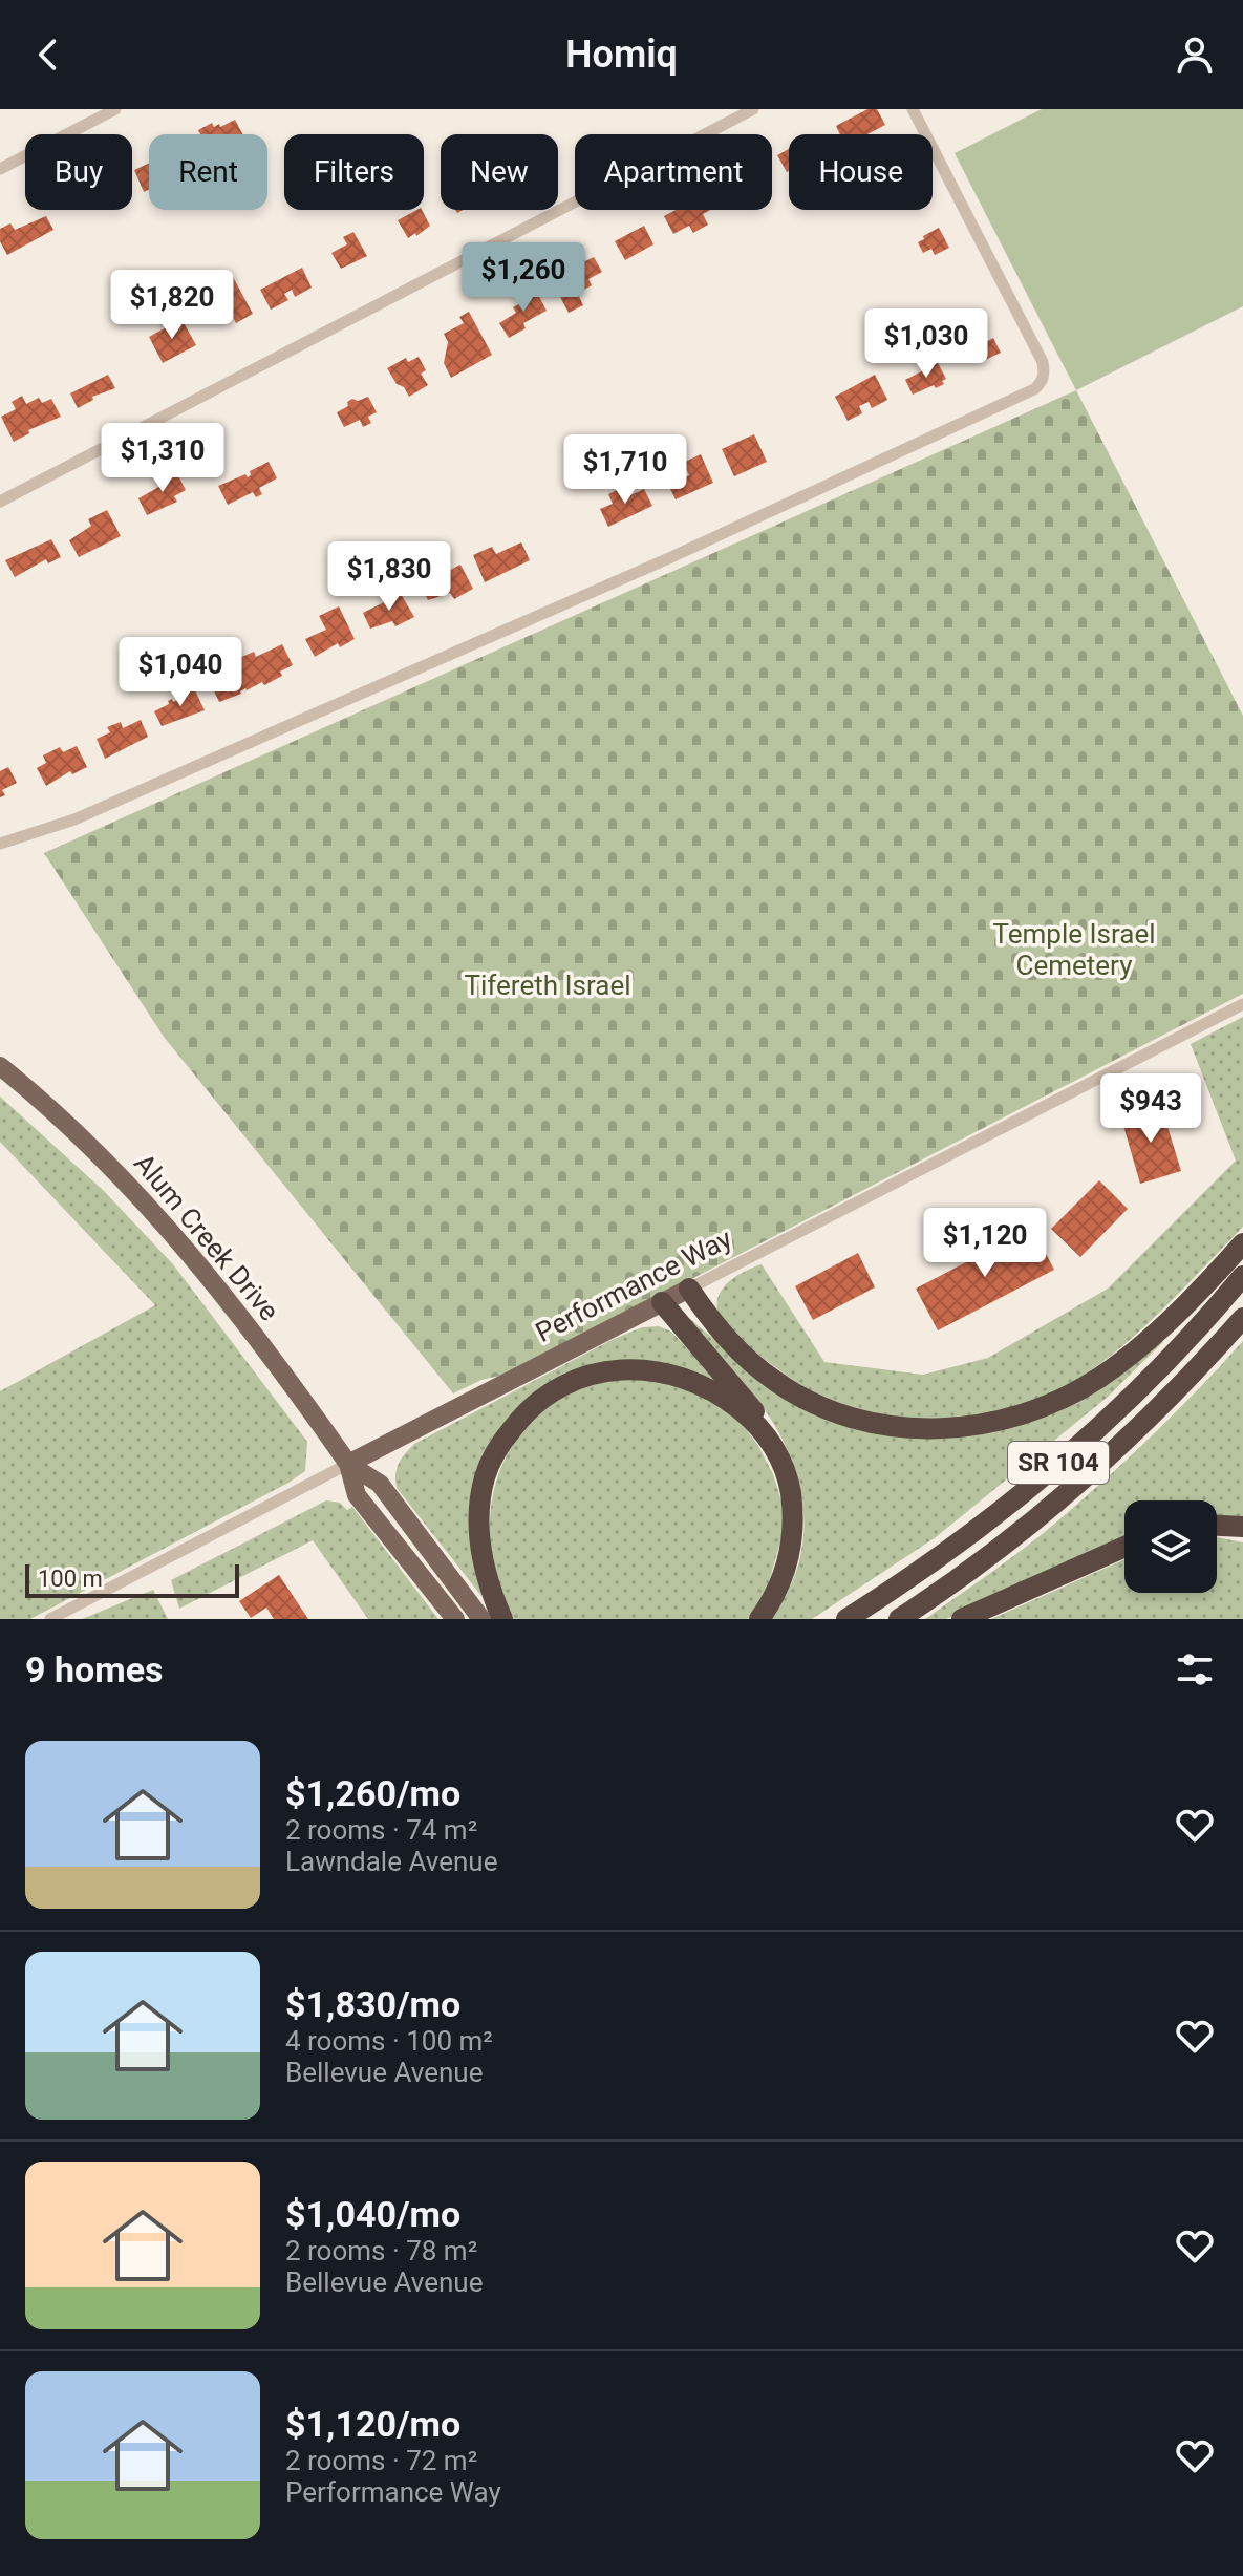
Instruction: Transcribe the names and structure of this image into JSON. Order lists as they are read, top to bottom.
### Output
{
  "streets": {
    "highway": ["SR 104"],
    "main road": ["Alum Creek Drive", "Performance Way"]
  },
  "crossings": [
    ["Alum Creek Drive", "Performance Way"]
  ],
  "parks": ["Temple Israel Cemetery", "Tifereth Israel"],
  "scale_bar": "100 m",
  "page": {
    "header": "Homiq",
    "chip": [
      "Buy",
      "Rent",
      "Filters",
      "New",
      "Apartment",
      "House"
    ],
    "price": [
      "$1,260",
      "$1,820",
      "$1,030",
      "$1,310",
      "$1,710",
      "$1,830",
      "$1,040",
      "$943",
      "$1,120"
    ],
    "scale": "100 m",
    "heading": "9 homes",
    "list": [
      {
        "name": "$1,260/mo",
        "note": "2 rooms · 74 m² · Lawndale Avenue"
      },
      {
        "name": "$1,830/mo",
        "note": "4 rooms · 100 m² · Bellevue Avenue"
      },
      {
        "name": "$1,040/mo",
        "note": "2 rooms · 78 m² · Bellevue Avenue"
      },
      {
        "name": "$1,120/mo",
        "note": "2 rooms · 72 m² · Performance Way"
      }
    ]
  }
}
